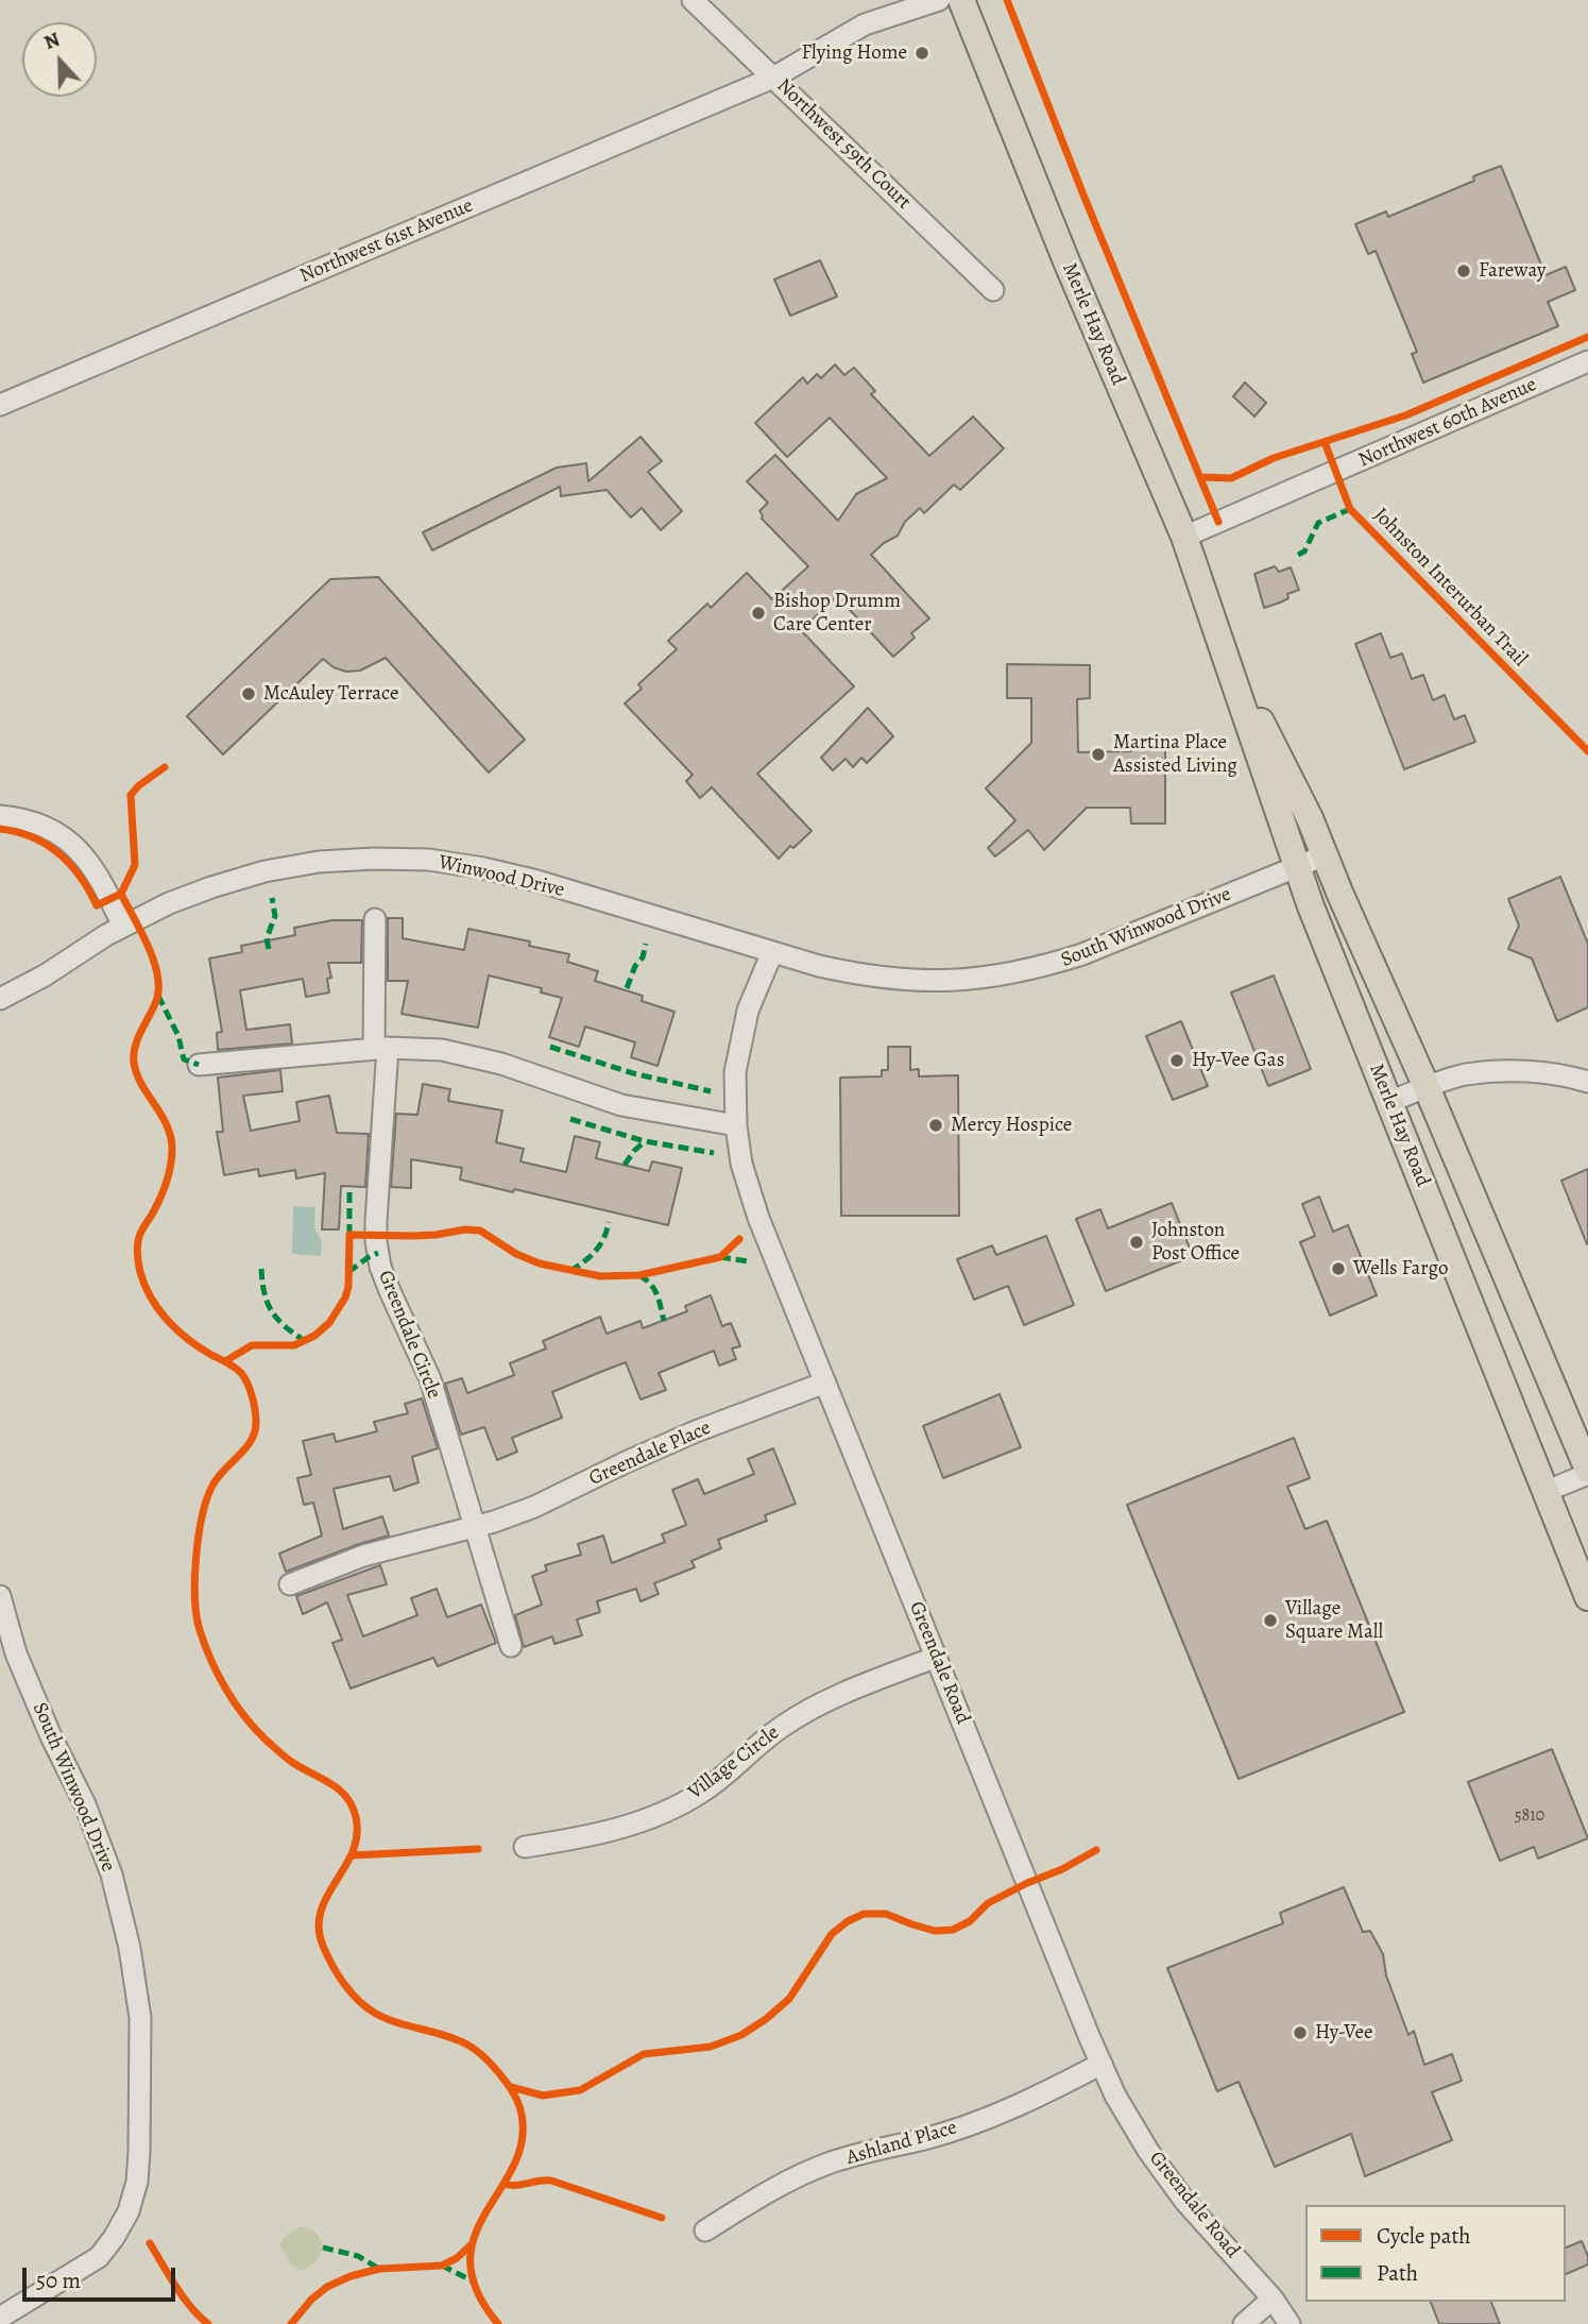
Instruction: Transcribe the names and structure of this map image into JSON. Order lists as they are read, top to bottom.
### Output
{
  "streets": {
    "main road": ["Merle Hay Road"],
    "street": [
      "Northwest 59th Court",
      "Northwest 61st Avenue",
      "Northwest 60th Avenue",
      "Winwood Drive",
      "South Winwood Drive",
      "Greendale Circle",
      "Greendale Place",
      "Greendale Road",
      "Village Circle",
      "Ashland Place"
    ],
    "cycle path": ["Johnston Interurban Trail"]
  },
  "crossings": [
    ["Northwest 59th Court", "Northwest 61st Avenue"],
    ["Merle Hay Road", "Northwest 60th Avenue"],
    ["Merle Hay Road", "South Winwood Drive"],
    ["Winwood Drive", "South Winwood Drive"],
    ["South Winwood Drive", "Greendale Road"],
    ["Greendale Circle", "Greendale Place"],
    ["Greendale Place", "Greendale Road"],
    ["Greendale Road", "Village Circle"],
    ["Greendale Road", "Ashland Place"]
  ],
  "places": [
    "Flying Home",
    "Fareway",
    "Bishop Drumm Care Center",
    "McAuley Terrace",
    "Martina Place Assisted Living",
    "Hy-Vee Gas",
    "Mercy Hospice",
    "Johnston Post Office",
    "Wells Fargo",
    "Village Square Mall",
    "Hy-Vee"
  ],
  "house_numbers": ["5810"],
  "legend": ["Cycle path", "Path"],
  "scale_bar": "50 m",
  "north": "top"
}
